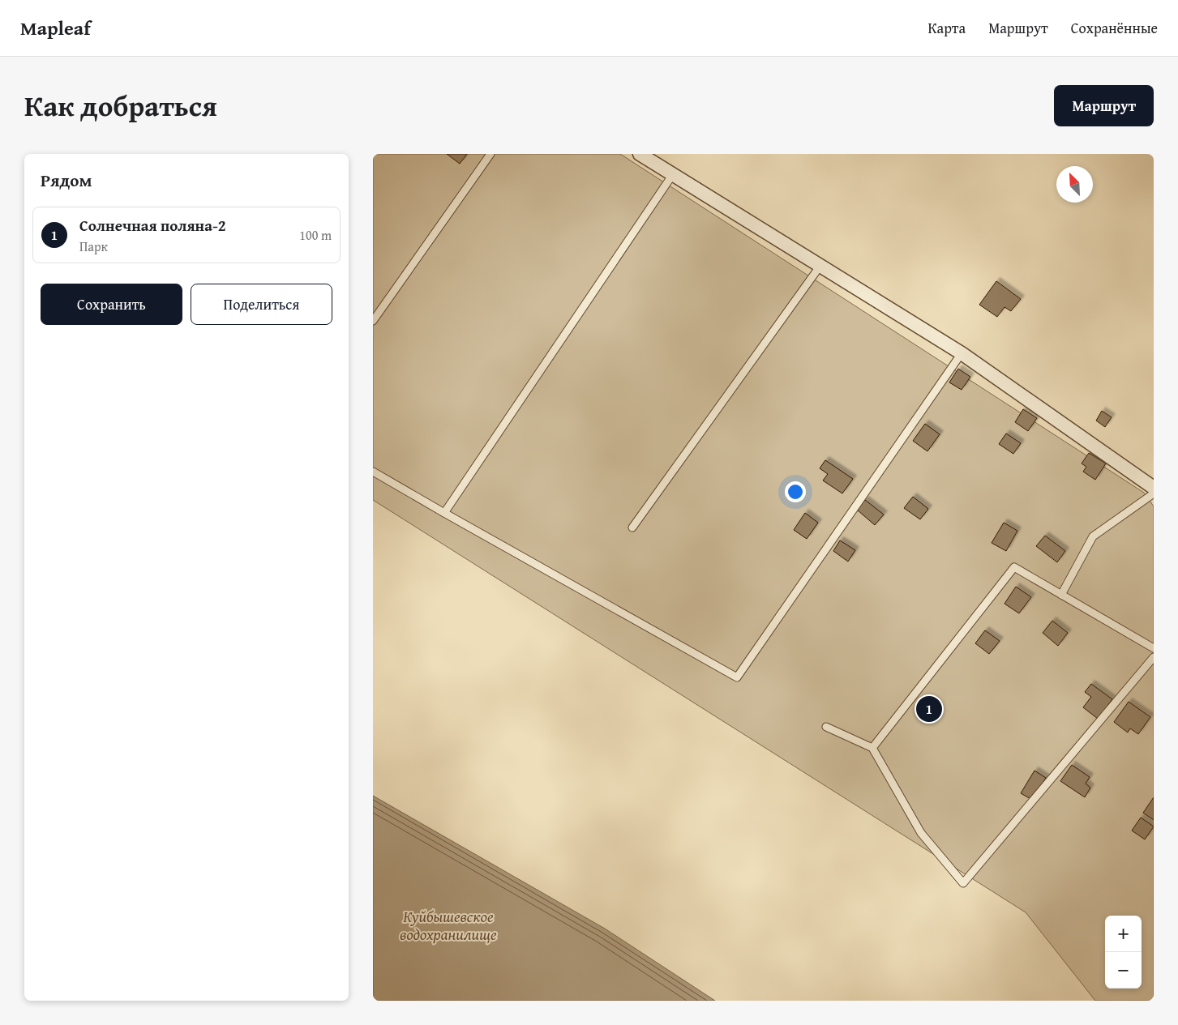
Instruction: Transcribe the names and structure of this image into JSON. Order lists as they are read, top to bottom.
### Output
{
  "water": ["Куйбышевское водохранилище"],
  "north": "top left",
  "page": {
    "header": "Mapleaf",
    "nav": ["Карта", "Маршрут", "Сохранённые"],
    "title": "Как добраться",
    "buttons": [
      "Маршрут",
      ["Сохранить", "Поделиться"]
    ],
    "heading": "Рядом",
    "list": [
      {
        "mark": "1",
        "name": "Солнечная поляна-2",
        "note": "Парк",
        "value": "100 m"
      }
    ],
    "pins": "1",
    "map_buttons": ["+", "−"]
  }
}
